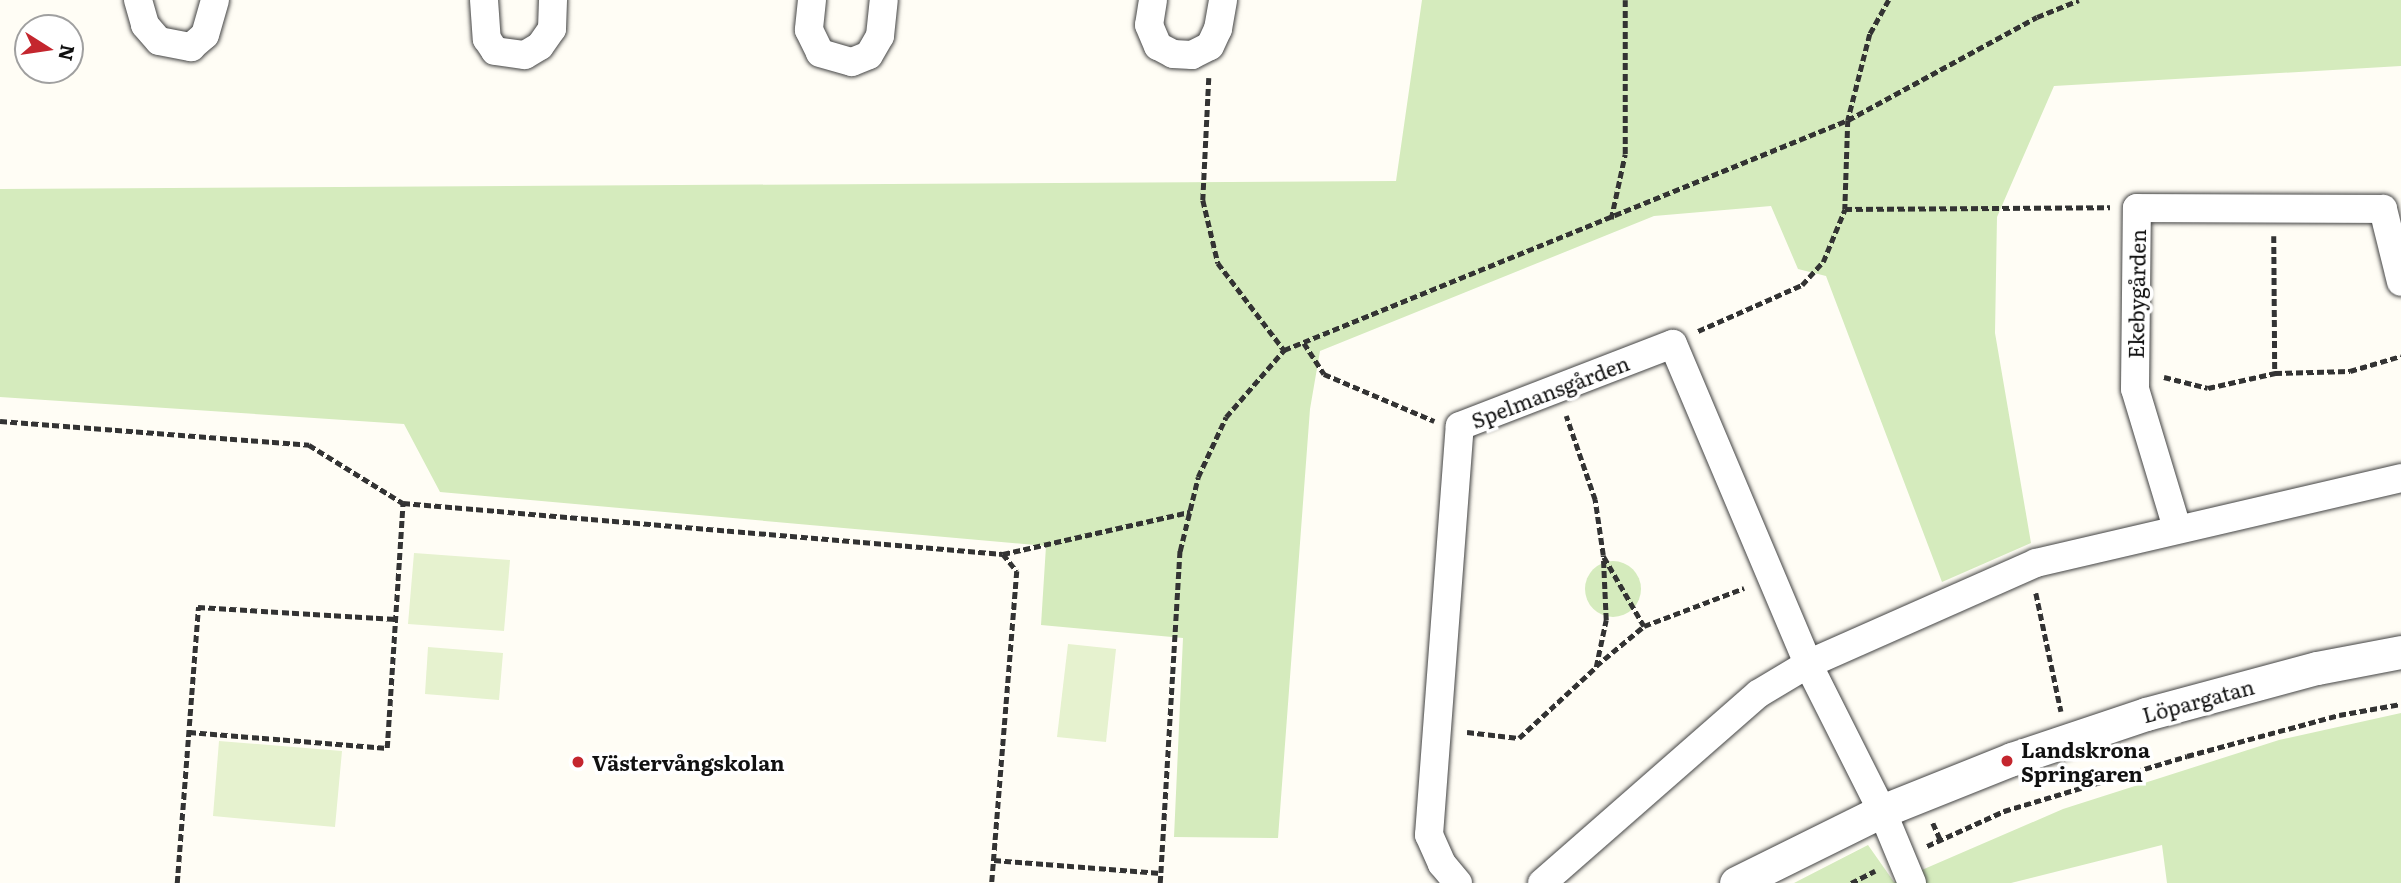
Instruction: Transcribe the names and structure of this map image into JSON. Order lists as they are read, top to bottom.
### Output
{
  "streets": {
    "street": ["Ekebygården", "Spelmansgården", "Löpargatan"]
  },
  "places": ["Landskrona Springaren", "Västervångskolan"],
  "north": "right"
}
